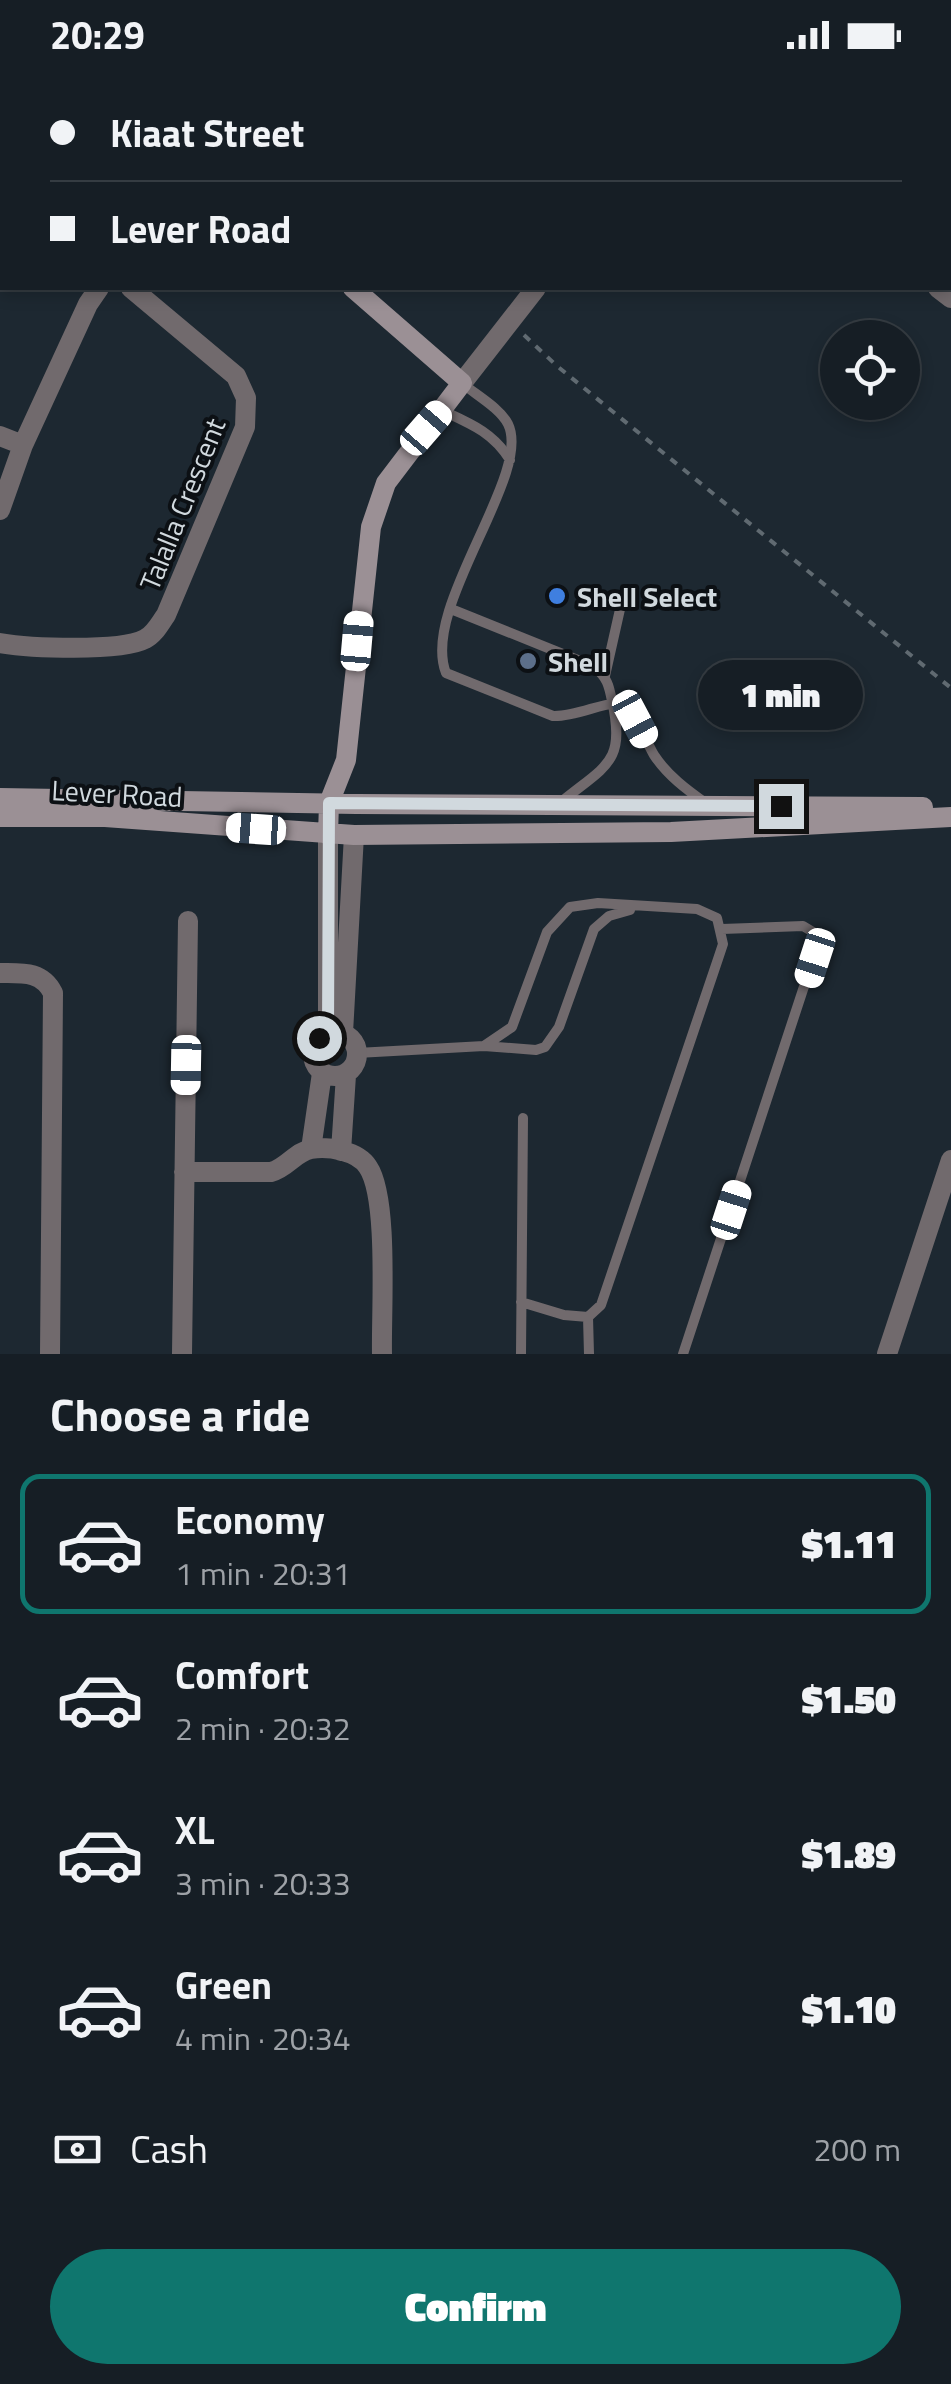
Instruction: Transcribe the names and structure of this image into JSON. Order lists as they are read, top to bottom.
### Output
{
  "streets": {
    "main road": ["Lever Road"],
    "street": ["Talalla Crescent"]
  },
  "places": ["Shell Select", "Shell"],
  "page": {
    "status": "20:29",
    "banner": ["Kiaat Street", "Lever Road"],
    "bubble": "1 min",
    "heading": "Choose a ride",
    "list": [
      {
        "name": "Economy",
        "note": "1 min · 20:31",
        "value": "$1.11"
      },
      {
        "name": "Comfort",
        "note": "2 min · 20:32",
        "value": "$1.50"
      },
      {
        "name": "XL",
        "note": "3 min · 20:33",
        "value": "$1.89"
      },
      {
        "name": "Green",
        "note": "4 min · 20:34",
        "value": "$1.10"
      }
    ],
    "pay": ["Cash", "200 m"],
    "buttons": "Confirm"
  }
}
